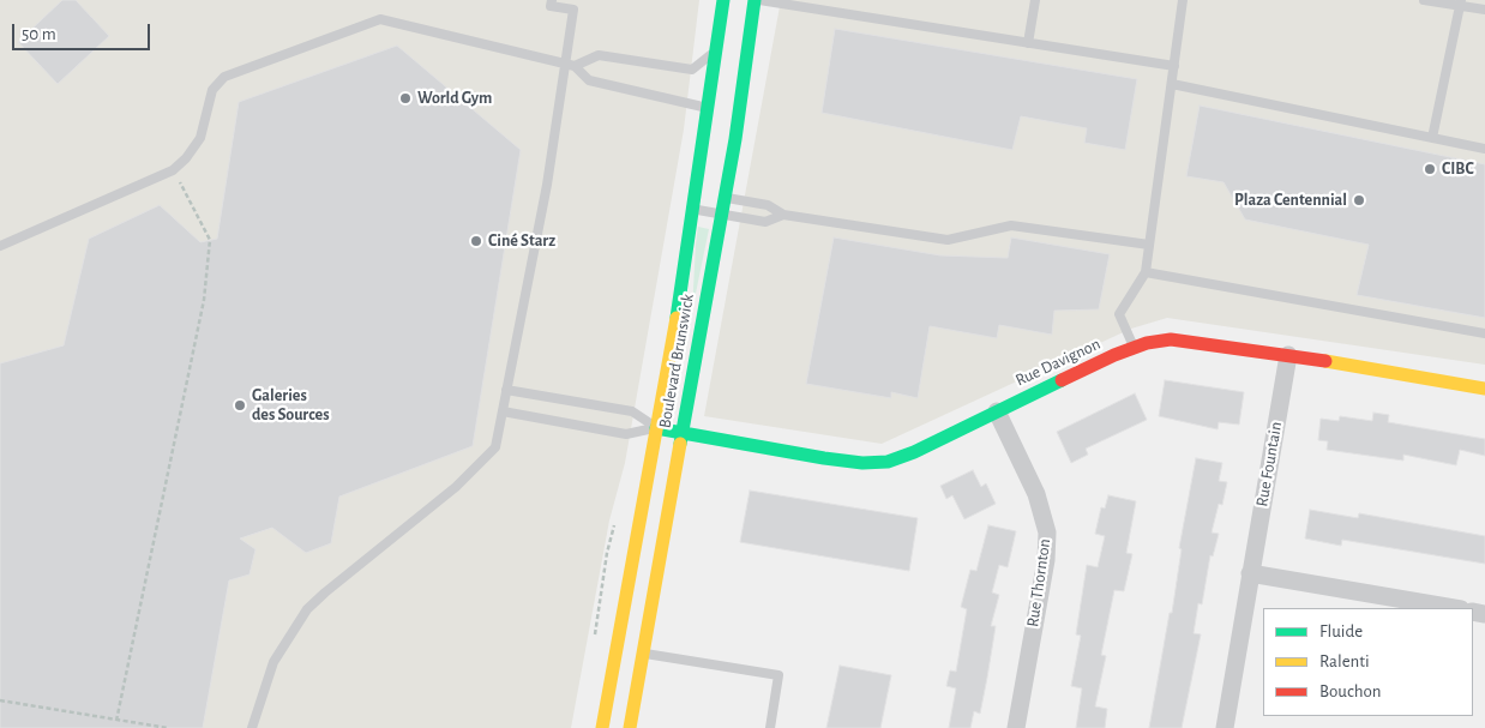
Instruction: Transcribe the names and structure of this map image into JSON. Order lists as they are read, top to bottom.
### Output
{
  "streets": {
    "street": [
      "Boulevard Brunswick",
      "Rue Davignon",
      "Rue Fountain",
      "Rue Thornton"
    ]
  },
  "crossings": [
    ["Boulevard Brunswick", "Rue Davignon"],
    ["Rue Davignon", "Rue Fountain"],
    ["Rue Davignon", "Rue Thornton"]
  ],
  "places": [
    "World Gym",
    "CIBC",
    "Plaza Centennial",
    "Ciné Starz",
    "Galeries des Sources"
  ],
  "legend": ["Fluide", "Ralenti", "Bouchon"],
  "scale_bar": "50 m"
}
